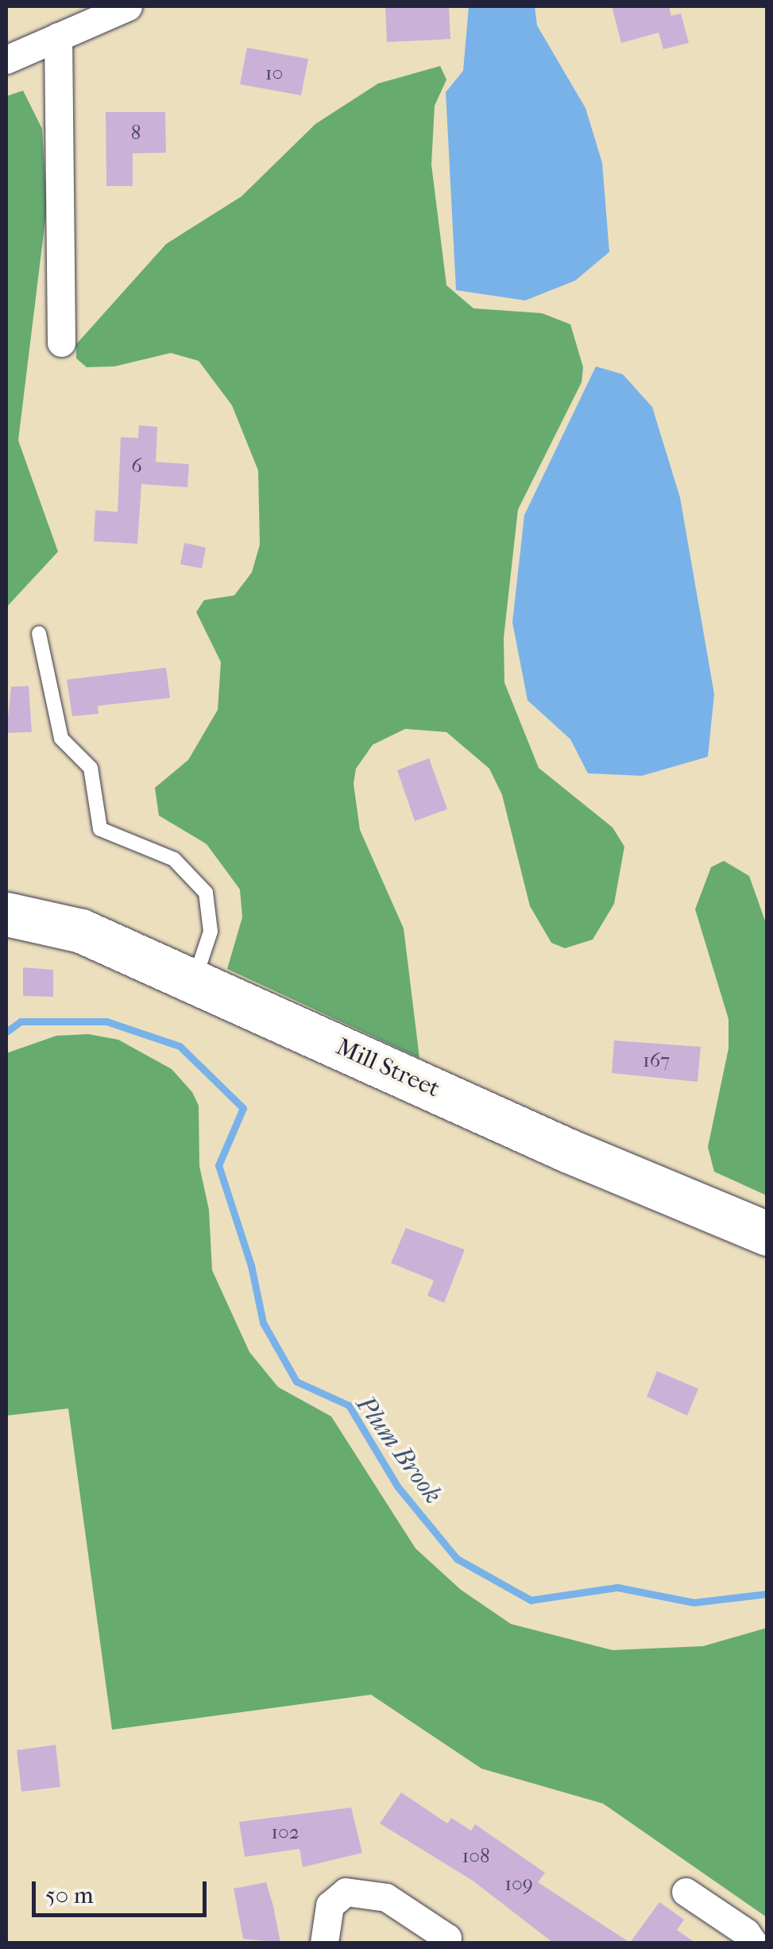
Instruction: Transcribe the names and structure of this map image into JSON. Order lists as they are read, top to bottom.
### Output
{
  "streets": {
    "main road": ["Mill Street"]
  },
  "water": ["Plum Brook"],
  "house_numbers": [
    "10",
    "8",
    "6",
    "167",
    "102",
    "108",
    "109"
  ],
  "scale_bar": "50 m"
}
